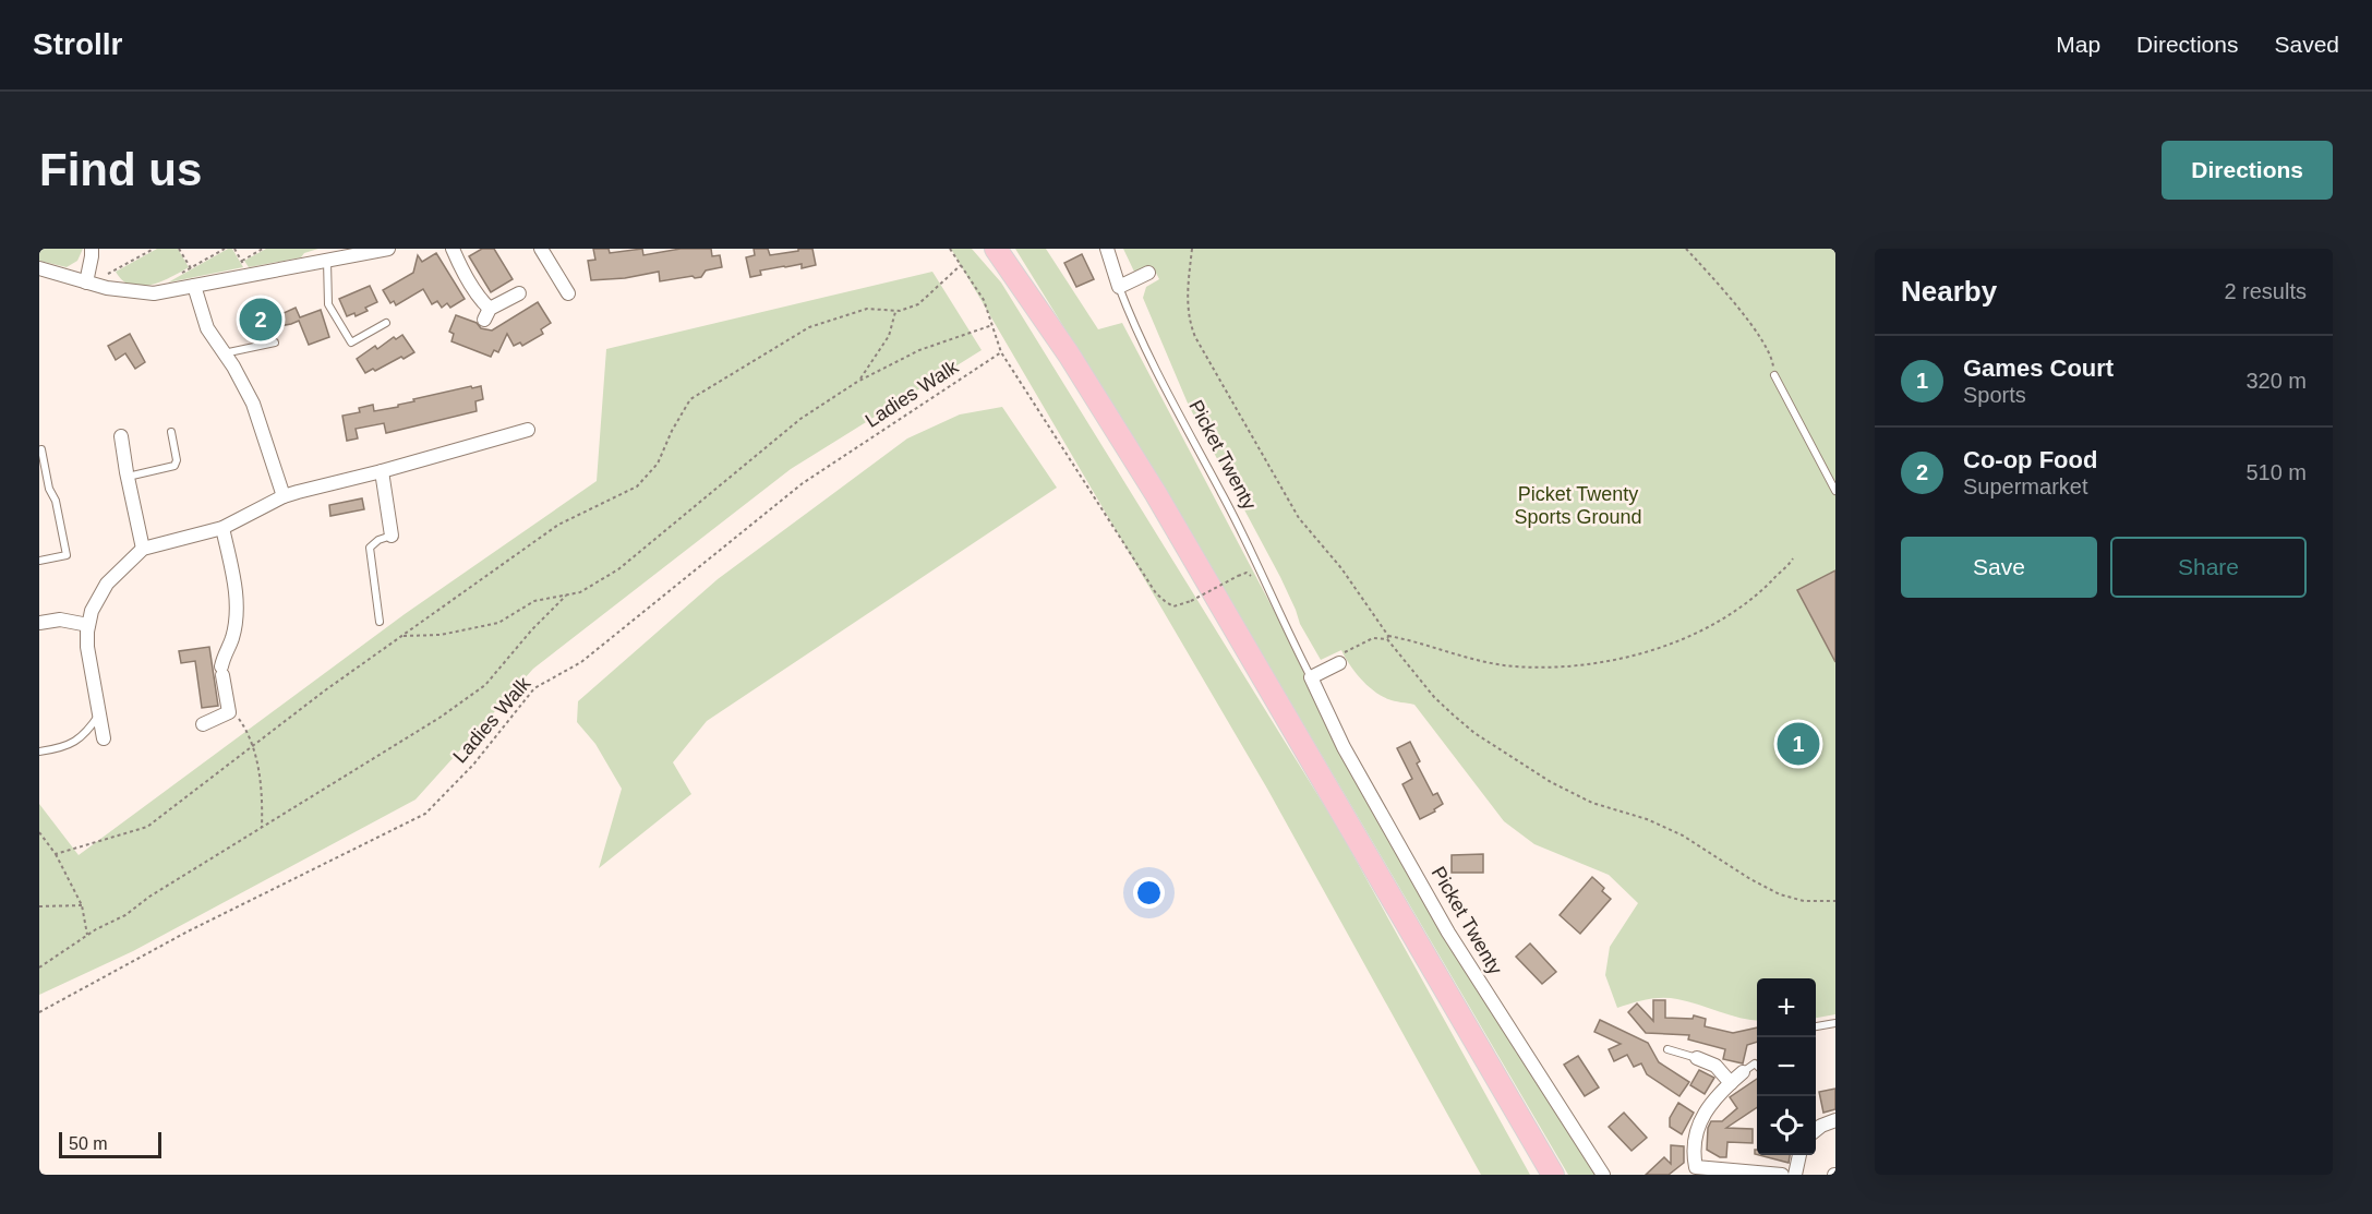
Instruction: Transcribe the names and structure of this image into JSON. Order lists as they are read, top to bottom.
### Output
{
  "streets": {
    "street": ["Picket Twenty"],
    "path": ["Ladies Walk"]
  },
  "parks": ["Picket Twenty Sports Ground"],
  "scale_bar": "50 m",
  "page": {
    "header": "Strollr",
    "nav": ["Map", "Directions", "Saved"],
    "buttons": [
      "Directions",
      ["Save", "Share"]
    ],
    "title": "Find us",
    "heading": ["Nearby", "2 results"],
    "pins": ["2", "1"],
    "list": [
      {
        "mark": "1",
        "name": "Games Court",
        "note": "Sports",
        "value": "320 m"
      },
      {
        "mark": "2",
        "name": "Co-op Food",
        "note": "Supermarket",
        "value": "510 m"
      }
    ],
    "map_buttons": ["+", "−"],
    "scale": "50 m"
  }
}
